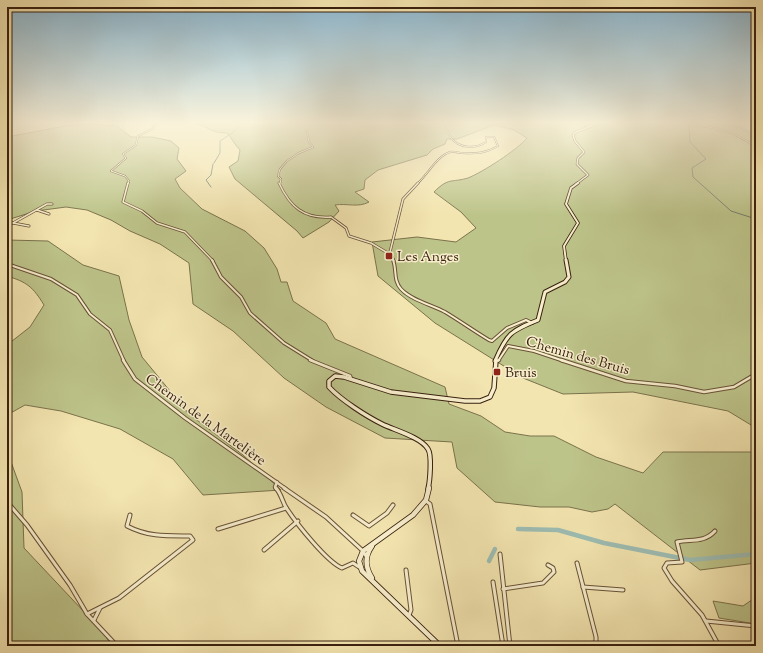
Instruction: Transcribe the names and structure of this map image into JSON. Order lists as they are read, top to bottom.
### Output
{
  "streets": {
    "street": ["Chemin des Bruis", "Chemin de la Martelière"]
  },
  "places": {
    "transit": ["Les Anges", "Bruis"]
  }
}
